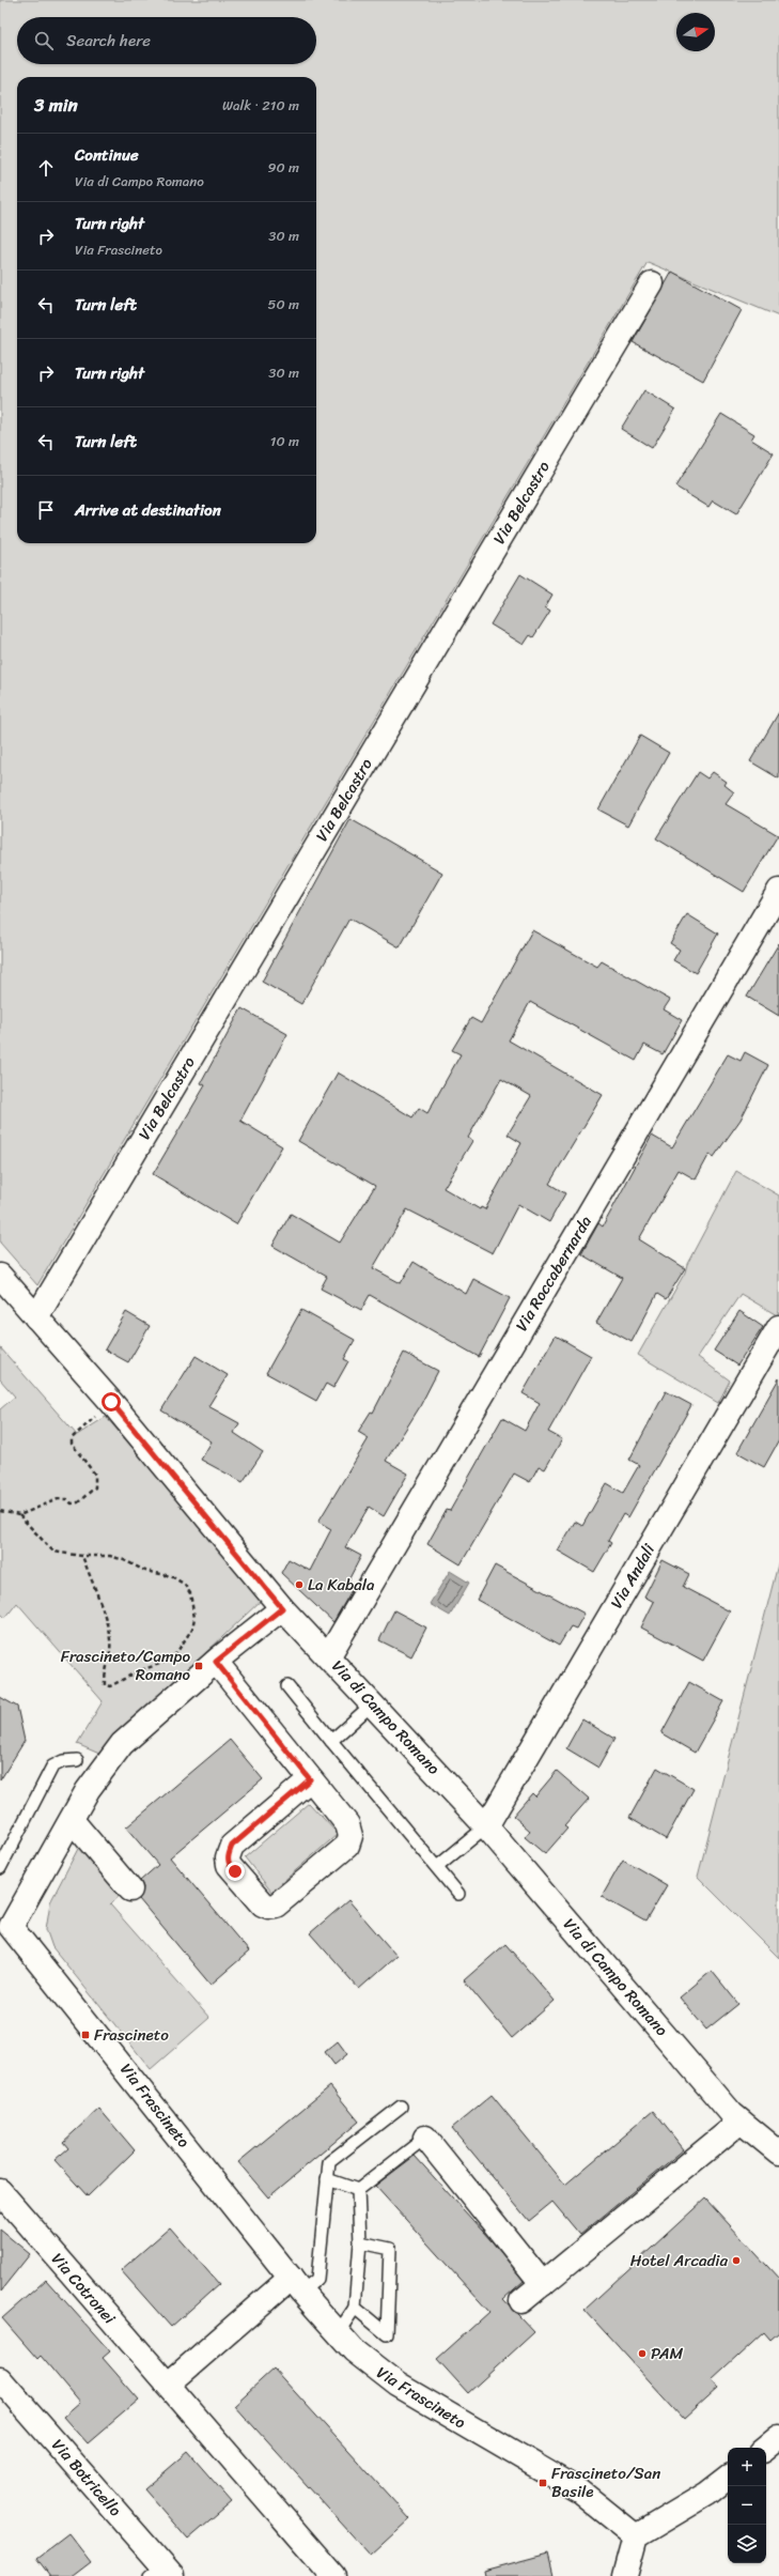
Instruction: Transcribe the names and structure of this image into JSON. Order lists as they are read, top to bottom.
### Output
{
  "streets": {
    "street": [
      "Via Belcastro",
      "Via Roccabernarda",
      "Via Andali",
      "Via di Campo Romano",
      "Via Frascineto",
      "Via Cotronei",
      "Via Botricello"
    ]
  },
  "crossings": [
    ["Via Belcastro", "Via di Campo Romano"],
    ["Via Roccabernarda", "Via di Campo Romano"],
    ["Via Andali", "Via di Campo Romano"],
    ["Via di Campo Romano", "Via Frascineto"]
  ],
  "places": {
    "other": ["La Kabala", "Hotel Arcadia", "PAM"],
    "transit": ["Frascineto/Campo Romano", "Frascineto", "Frascineto/San Basile"]
  },
  "north": "right",
  "page": {
    "search": "Search here",
    "heading": ["3 min", "Walk · 210 m"],
    "list": [
      ["Continue", "Via di Campo Romano", "90 m"],
      ["Turn right", "Via Frascineto", "30 m"],
      ["Turn left", "50 m"],
      ["Turn right", "30 m"],
      ["Turn left", "10 m"],
      "Arrive at destination"
    ],
    "map_buttons": ["+", "−"]
  }
}
